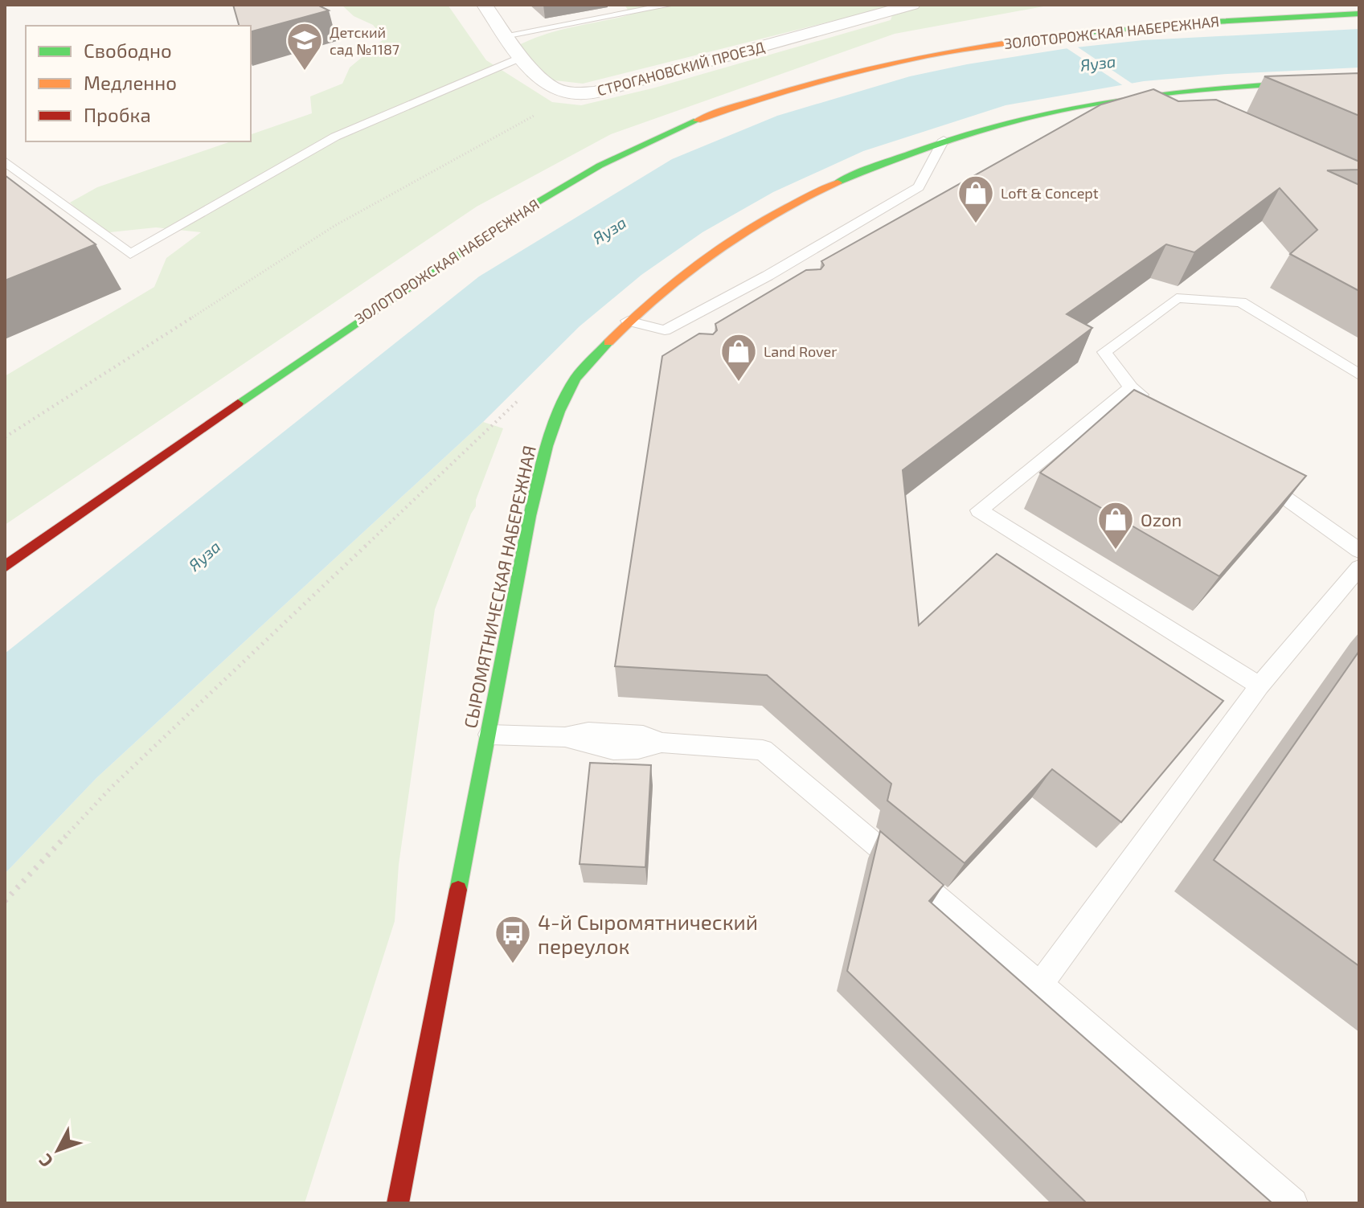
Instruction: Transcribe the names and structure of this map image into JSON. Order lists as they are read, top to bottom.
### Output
{
  "streets": {
    "main road": ["ЗОЛОТОРОЖСКАЯ НАБЕРЕЖНАЯ", "СЫРОМЯТНИЧЕСКАЯ НАБЕРЕЖНАЯ"],
    "street": ["СТРОГАНОВСКИЙ ПРОЕЗД"]
  },
  "water": ["Яуза"],
  "places": {
    "school or university": ["Детский сад №1187"],
    "shop": ["Loft & Concept", "Land Rover", "Ozon"],
    "bus stop": ["4-й Сыромятнический переулок"]
  },
  "legend": ["Свободно", "Медленно", "Пробка"],
  "north": "bottom left"
}
